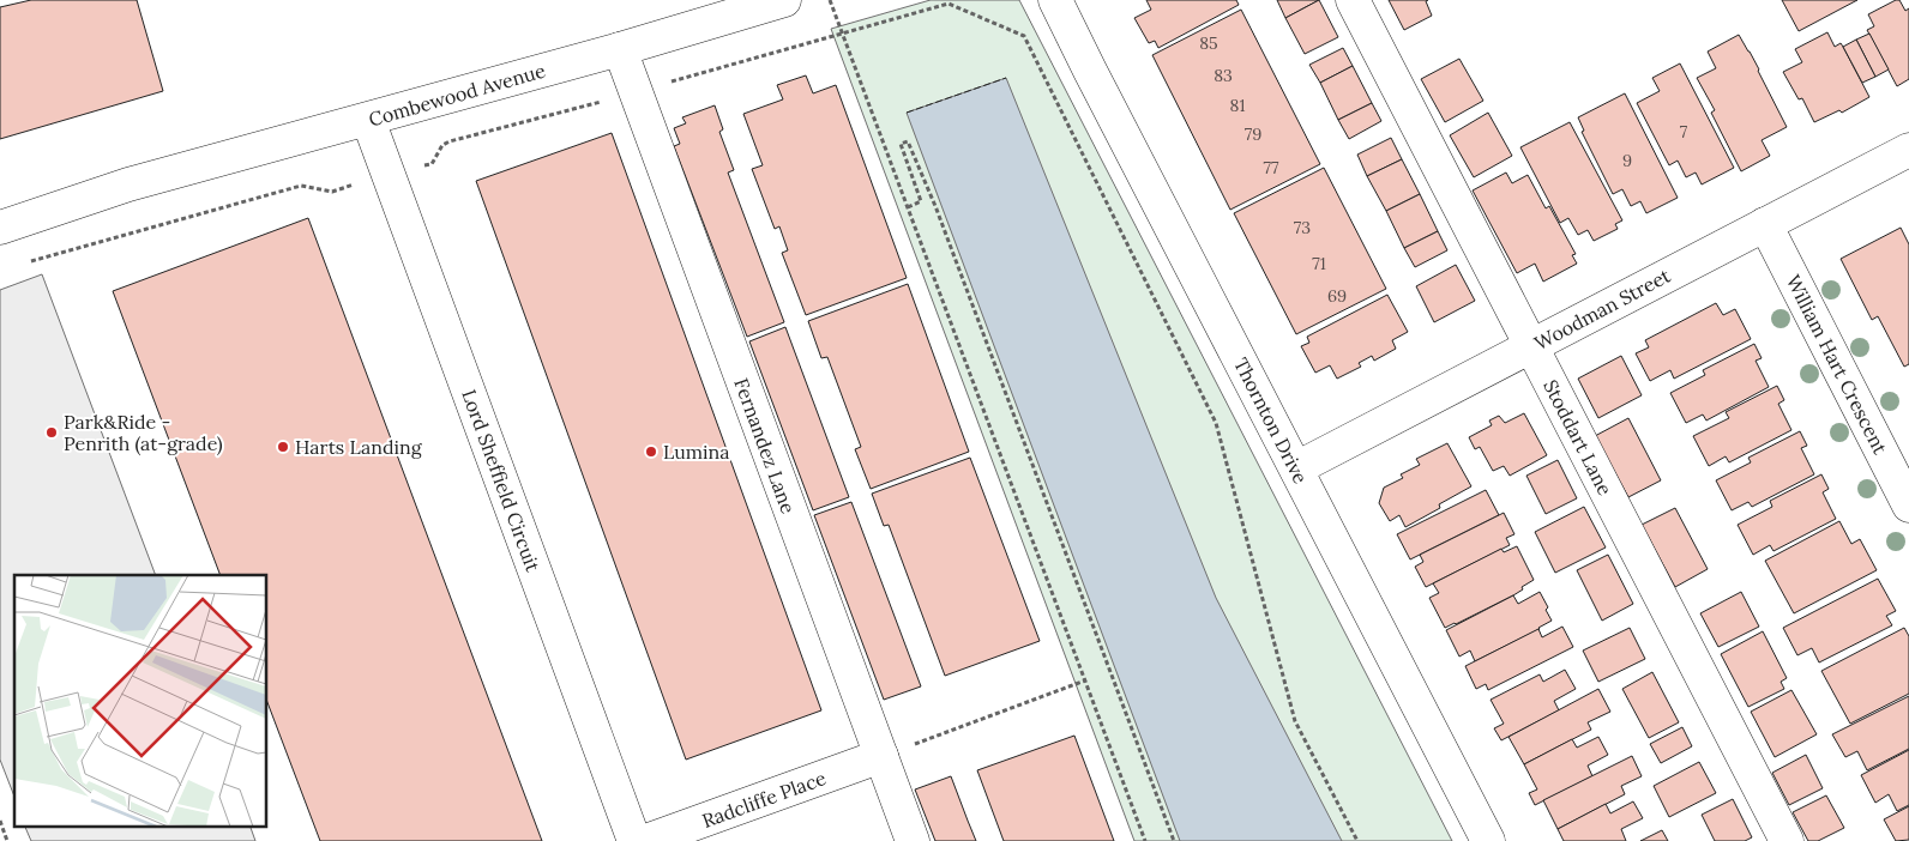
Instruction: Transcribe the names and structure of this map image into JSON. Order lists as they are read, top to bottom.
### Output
{
  "streets": {
    "street": [
      "Combewood Avenue",
      "Woodman Street",
      "William Hart Crescent",
      "Thornton Drive",
      "Stoddart Lane",
      "Fernandez Lane",
      "Lord Sheffield Circuit",
      "Radcliffe Place"
    ]
  },
  "crossings": [
    ["Combewood Avenue", "Fernandez Lane"],
    ["Combewood Avenue", "Lord Sheffield Circuit"],
    ["Woodman Street", "William Hart Crescent"],
    ["Woodman Street", "Thornton Drive"],
    ["Woodman Street", "Stoddart Lane"],
    ["Fernandez Lane", "Radcliffe Place"]
  ],
  "places": ["Park&Ride - Penrith (at-grade)", "Harts Landing", "Lumina"],
  "house_numbers": [
    "85",
    "83",
    "81",
    "7",
    "79",
    "9",
    "77",
    "73",
    "71",
    "69"
  ]
}
